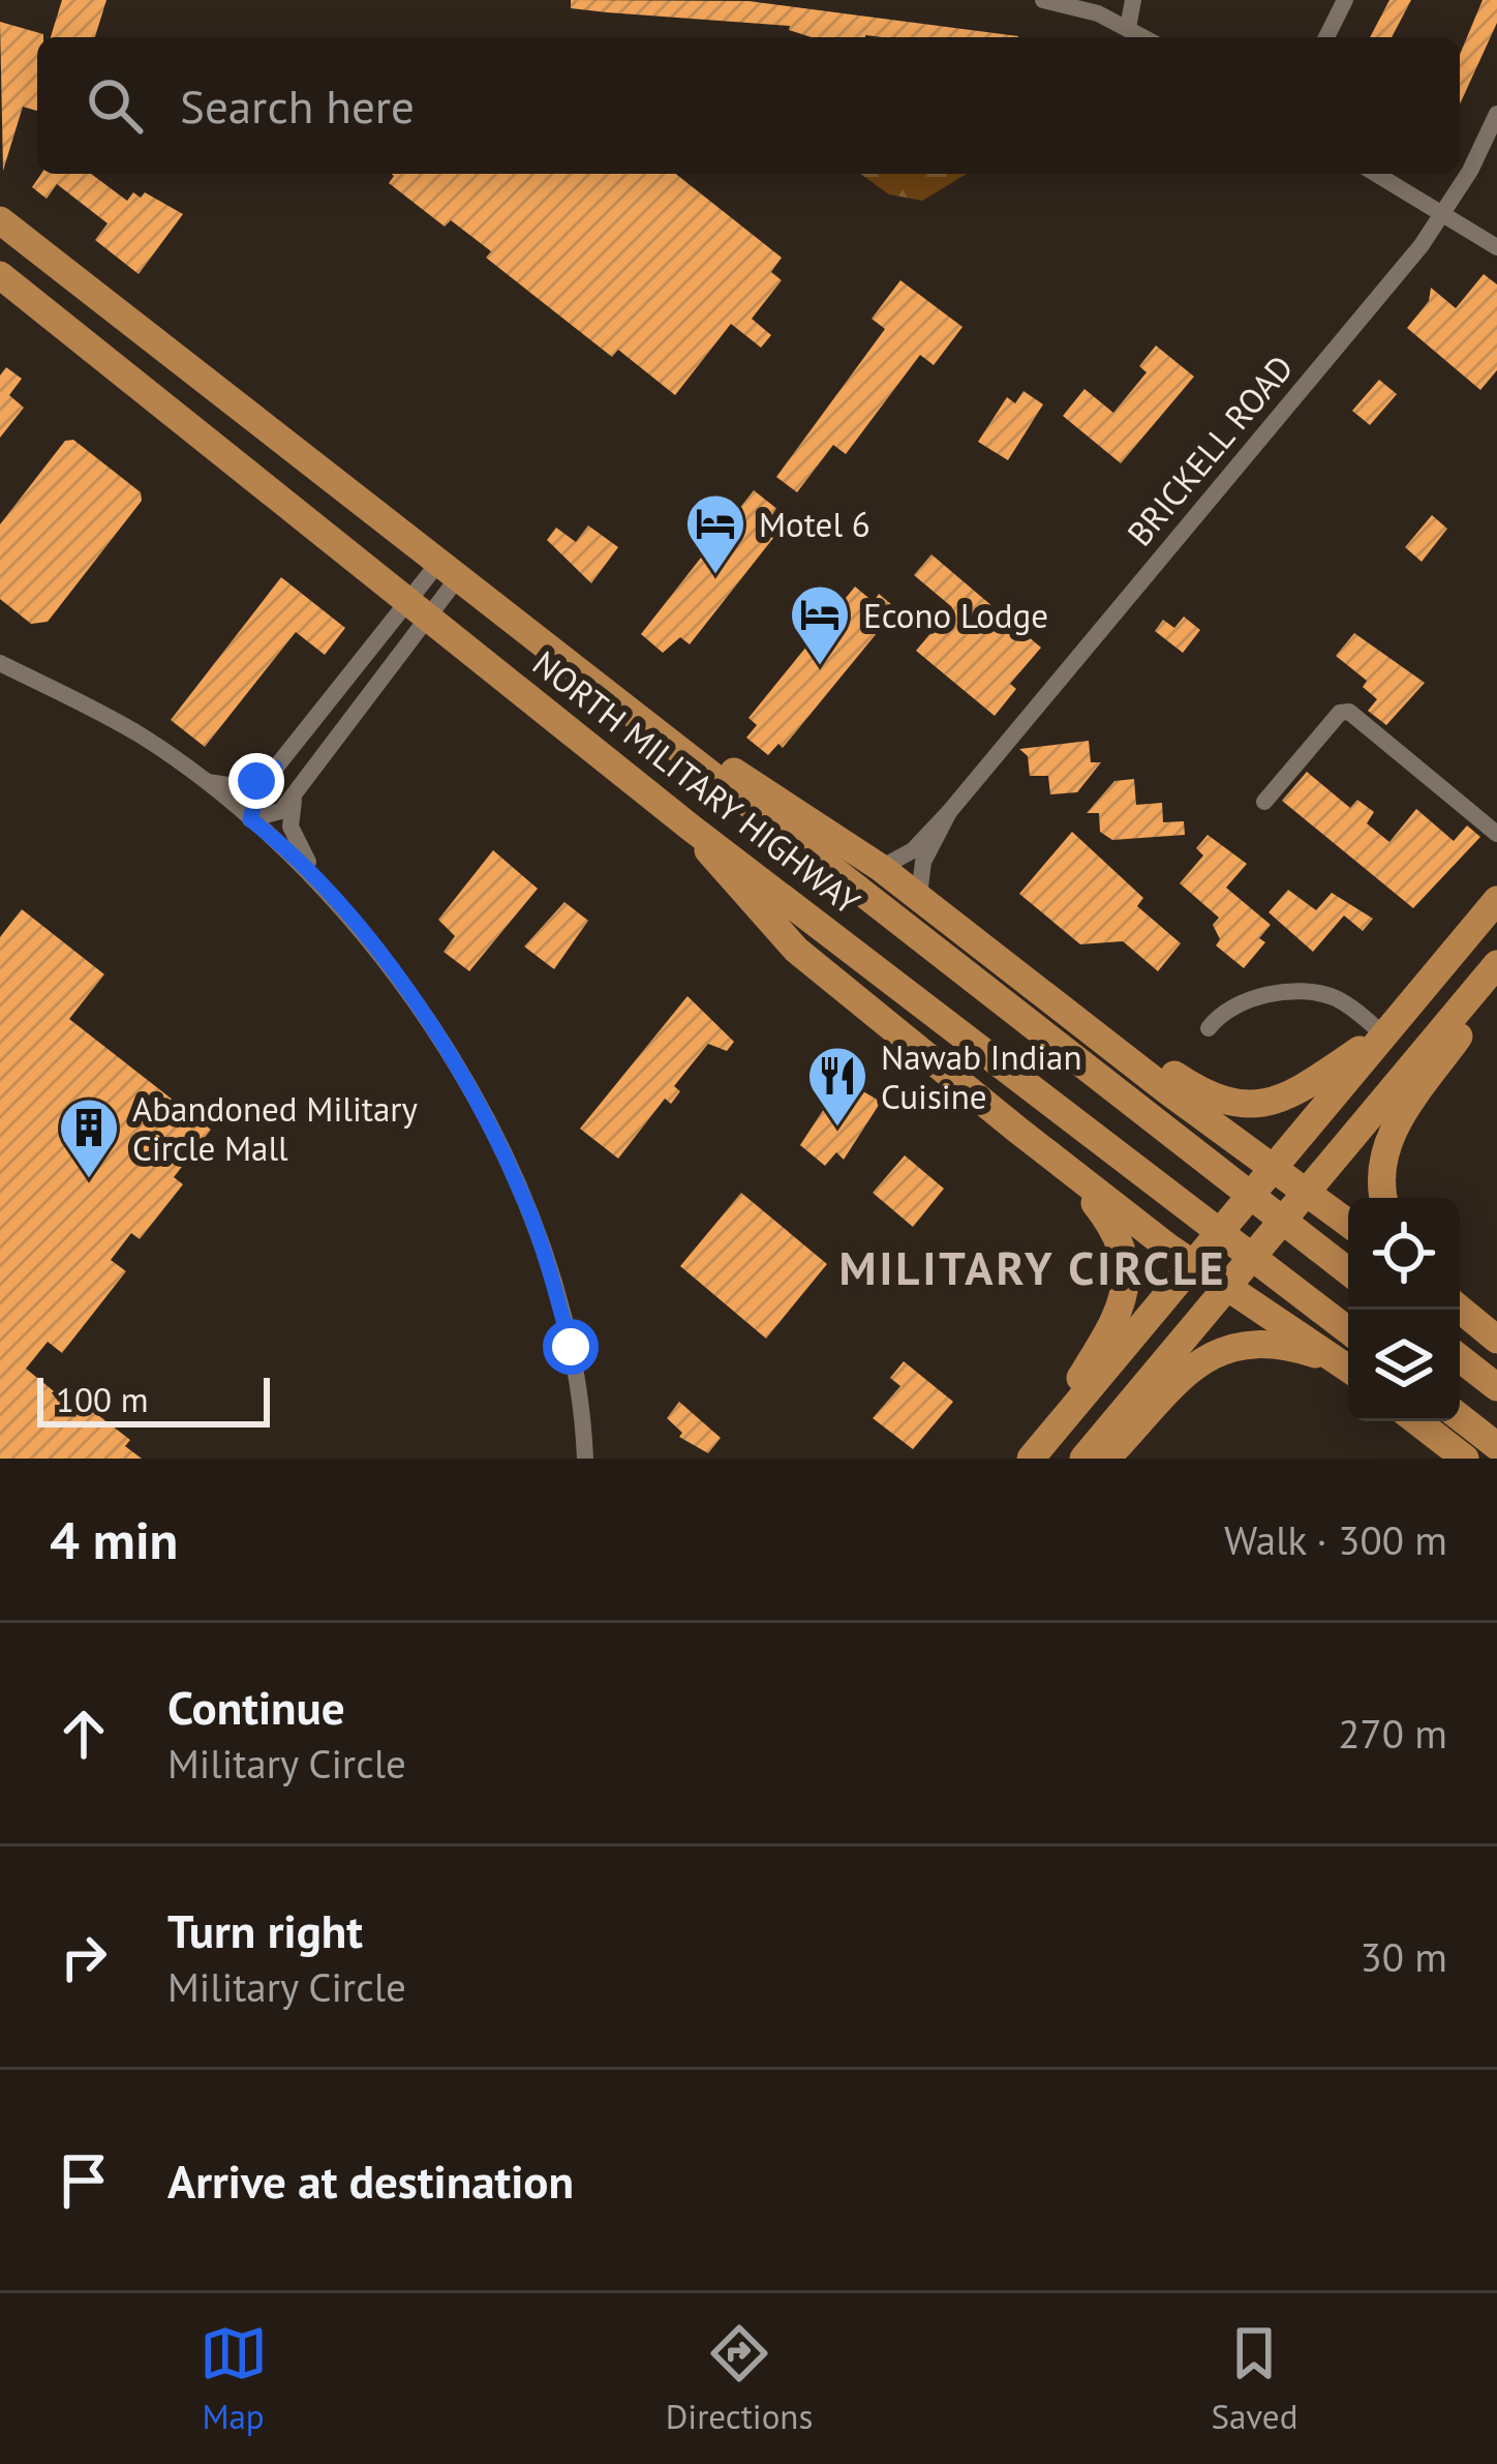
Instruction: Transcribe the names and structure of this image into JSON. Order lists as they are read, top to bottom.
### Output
{
  "streets": {
    "main road": ["NORTH MILITARY HIGHWAY"],
    "street": ["BRICKELL ROAD"]
  },
  "districts": ["MILITARY CIRCLE"],
  "places": {
    "hotel": ["Motel 6", "Econo Lodge"],
    "restaurant": ["Nawab Indian Cuisine"],
    "building": ["Abandoned Military Circle Mall"]
  },
  "scale_bar": "100 m",
  "page": {
    "search": "Search here",
    "scale": "100 m",
    "heading": ["4 min", "Walk · 300 m"],
    "list": [
      ["Continue", "Military Circle", "270 m"],
      ["Turn right", "Military Circle", "30 m"],
      "Arrive at destination"
    ],
    "nav": ["Map", "Directions", "Saved"]
  }
}
